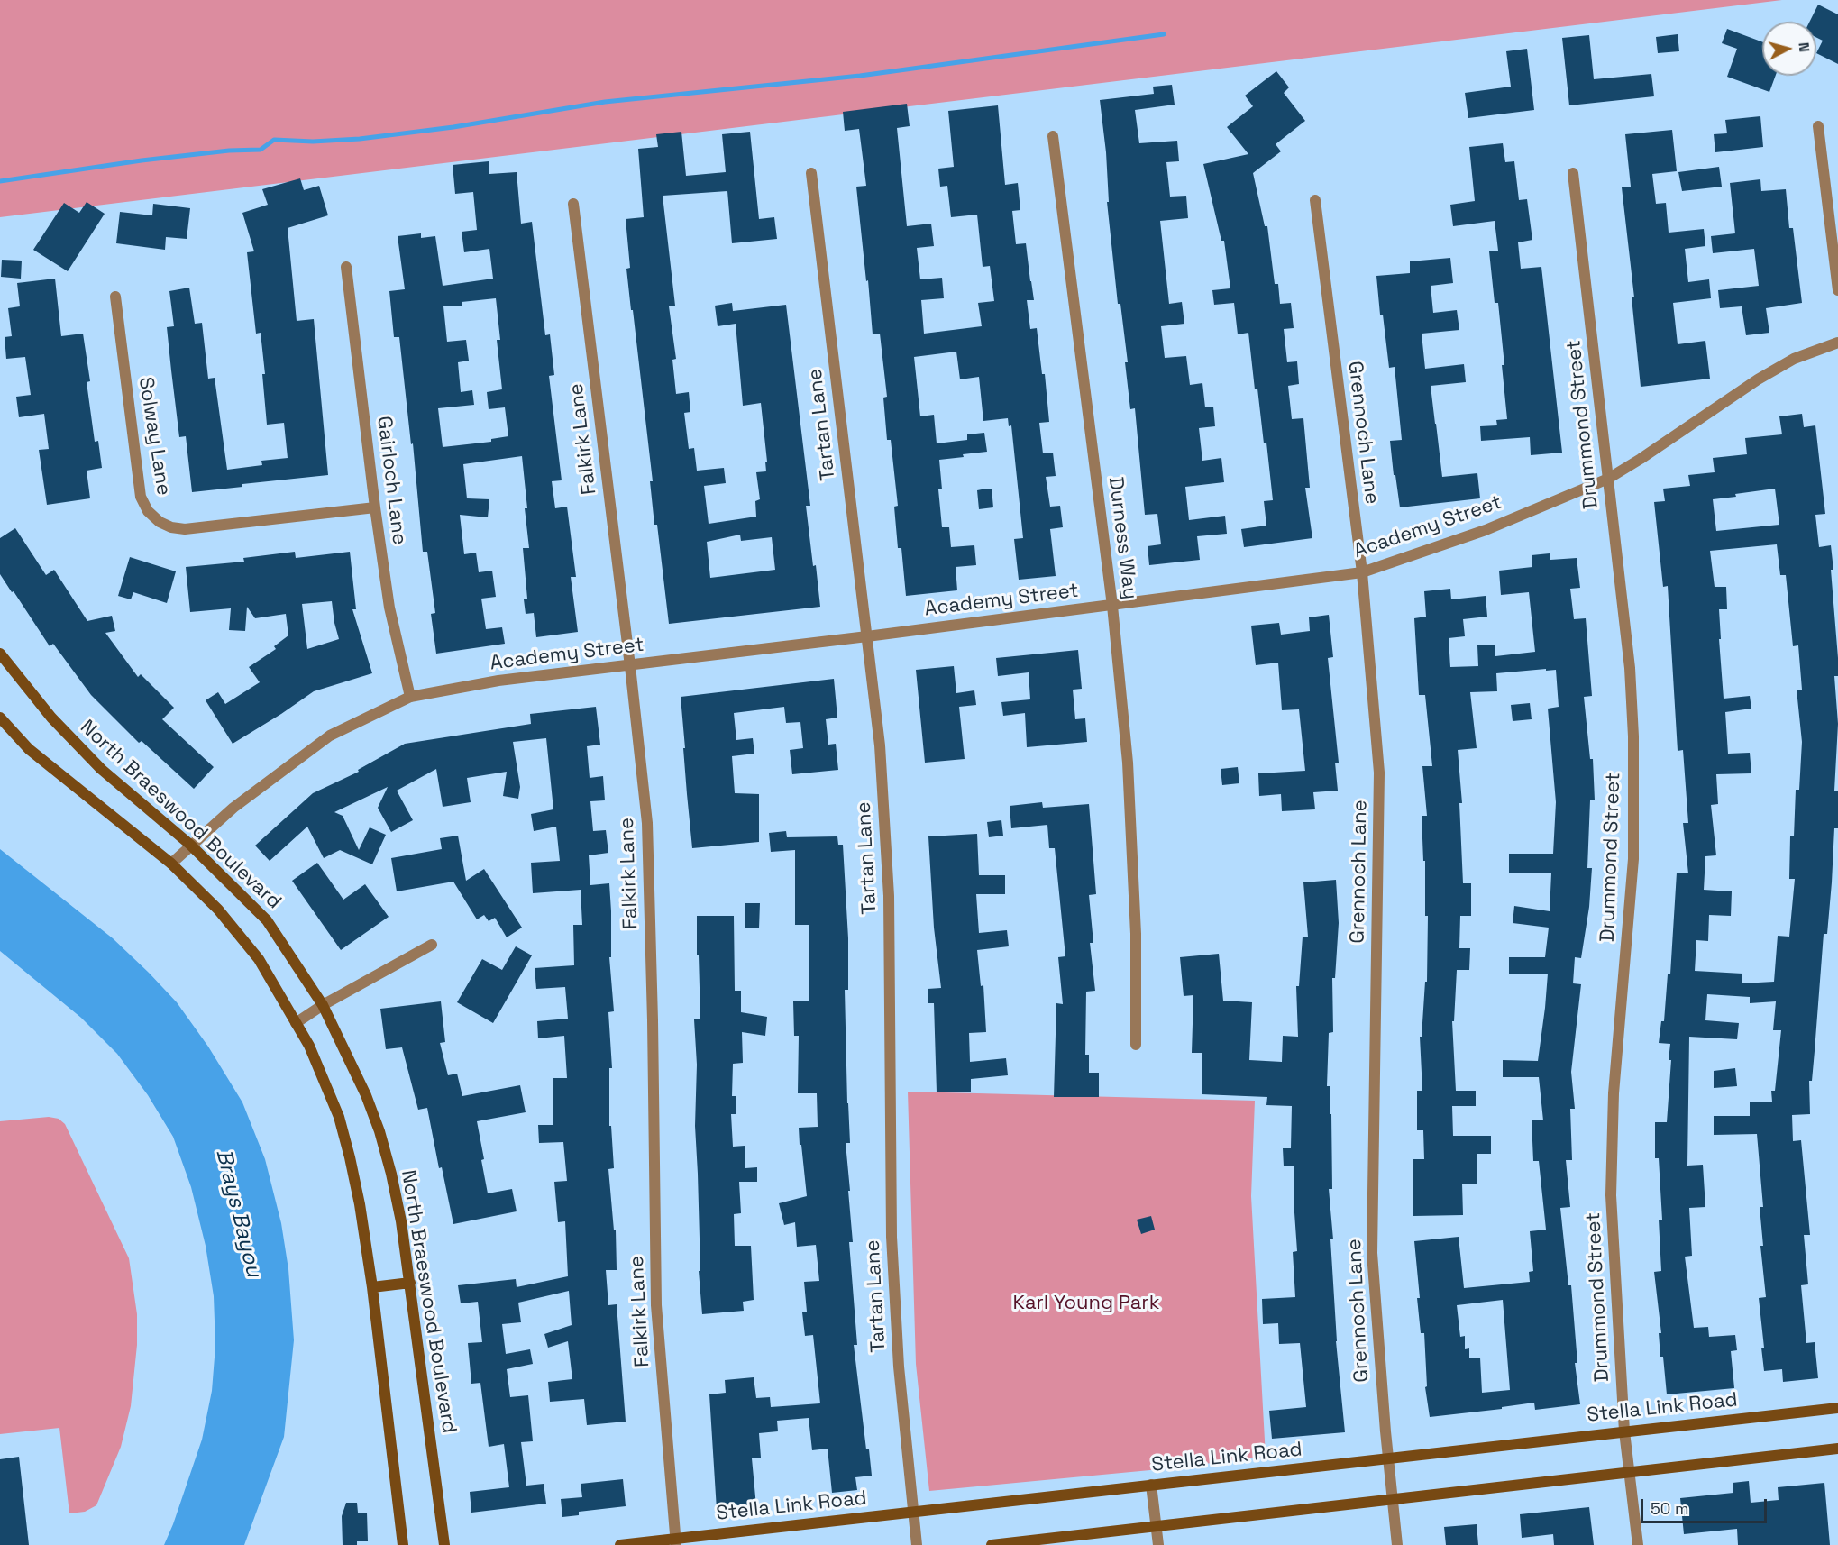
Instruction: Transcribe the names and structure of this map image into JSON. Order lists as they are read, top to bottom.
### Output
{
  "streets": {
    "main road": ["North Braeswood Boulevard", "Stella Link Road"],
    "street": [
      "Tartan Lane",
      "Drummond Street",
      "Grennoch Lane",
      "Solway Lane",
      "Falkirk Lane",
      "Gairloch Lane",
      "Academy Street",
      "Durness Way"
    ]
  },
  "crossings": [
    ["Tartan Lane", "Academy Street"],
    ["Tartan Lane", "Stella Link Road"],
    ["Drummond Street", "Academy Street"],
    ["Drummond Street", "Stella Link Road"],
    ["Grennoch Lane", "Academy Street"],
    ["Grennoch Lane", "Stella Link Road"],
    ["Solway Lane", "Gairloch Lane"],
    ["Falkirk Lane", "Academy Street"],
    ["Falkirk Lane", "Stella Link Road"],
    ["Gairloch Lane", "Academy Street"],
    ["Academy Street", "Durness Way"],
    ["Academy Street", "North Braeswood Boulevard"]
  ],
  "water": ["Brays Bayou"],
  "parks": ["Karl Young Park"],
  "scale_bar": "50 m",
  "north": "right"
}
